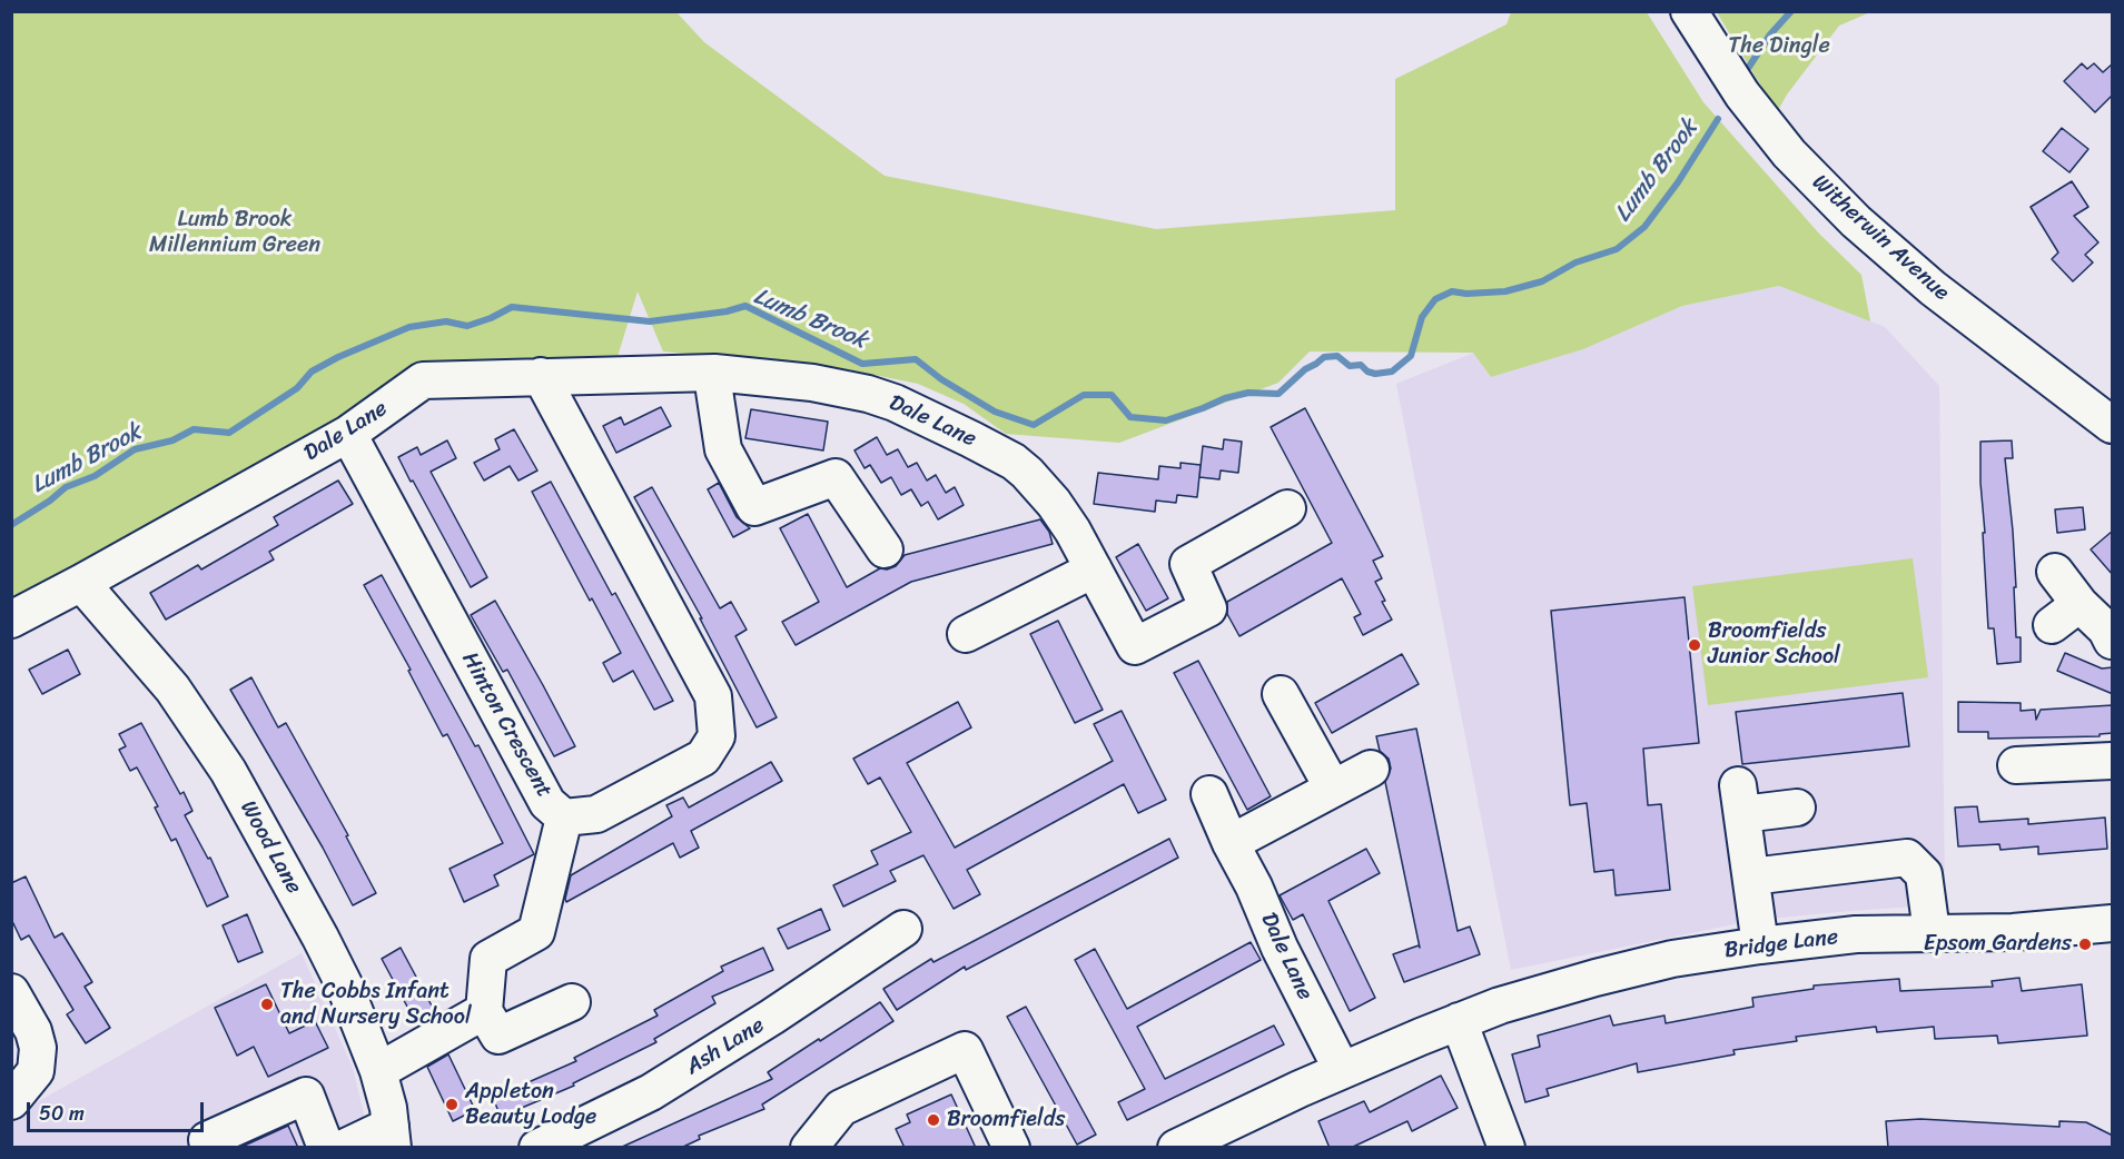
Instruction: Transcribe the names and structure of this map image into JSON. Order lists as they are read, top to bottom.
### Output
{
  "streets": {
    "street": [
      "Witherwin Avenue",
      "Dale Lane",
      "Hinton Crescent",
      "Wood Lane",
      "Bridge Lane",
      "Ash Lane"
    ]
  },
  "crossings": [
    ["Dale Lane", "Hinton Crescent"],
    ["Dale Lane", "Wood Lane"],
    ["Dale Lane", "Bridge Lane"]
  ],
  "water": ["Lumb Brook"],
  "parks": ["The Dingle", "Lumb Brook Millennium Green"],
  "places": [
    "Broomfields Junior School",
    "Epsom Gardens",
    "The Cobbs Infant and Nursery School",
    "Appleton Beauty Lodge",
    "Broomfields"
  ],
  "scale_bar": "50 m"
}
